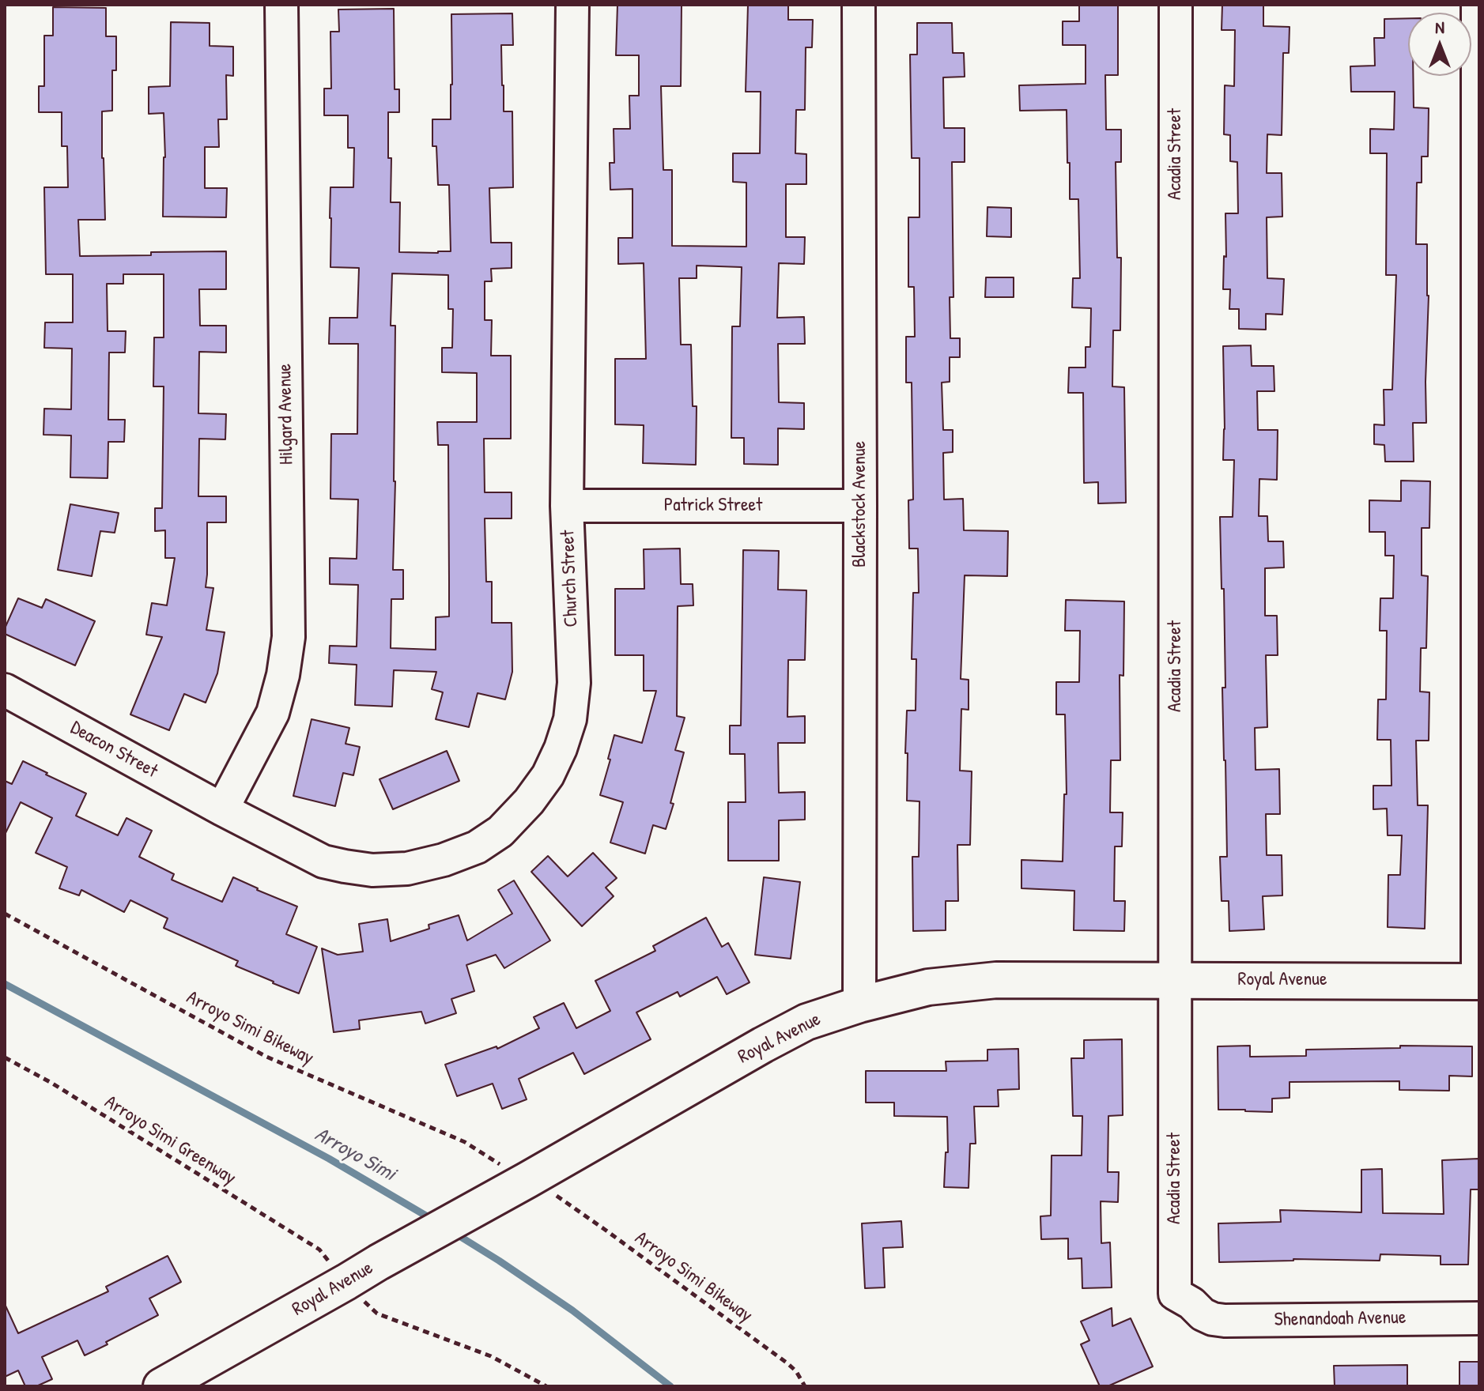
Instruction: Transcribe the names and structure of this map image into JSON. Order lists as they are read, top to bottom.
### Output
{
  "streets": {
    "main road": ["Royal Avenue"],
    "street": [
      "Acadia Street",
      "Hilgard Avenue",
      "Blackstock Avenue",
      "Patrick Street",
      "Church Street",
      "Deacon Street",
      "Shenandoah Avenue"
    ],
    "path": ["Arroyo Simi Bikeway", "Arroyo Simi Greenway"]
  },
  "crossings": [
    ["Acadia Street", "Royal Avenue"],
    ["Acadia Street", "Shenandoah Avenue"],
    ["Hilgard Avenue", "Church Street"],
    ["Hilgard Avenue", "Deacon Street"],
    ["Blackstock Avenue", "Patrick Street"],
    ["Blackstock Avenue", "Royal Avenue"],
    ["Patrick Street", "Church Street"],
    ["Church Street", "Deacon Street"]
  ],
  "water": ["Arroyo Simi"],
  "north": "top"
}
